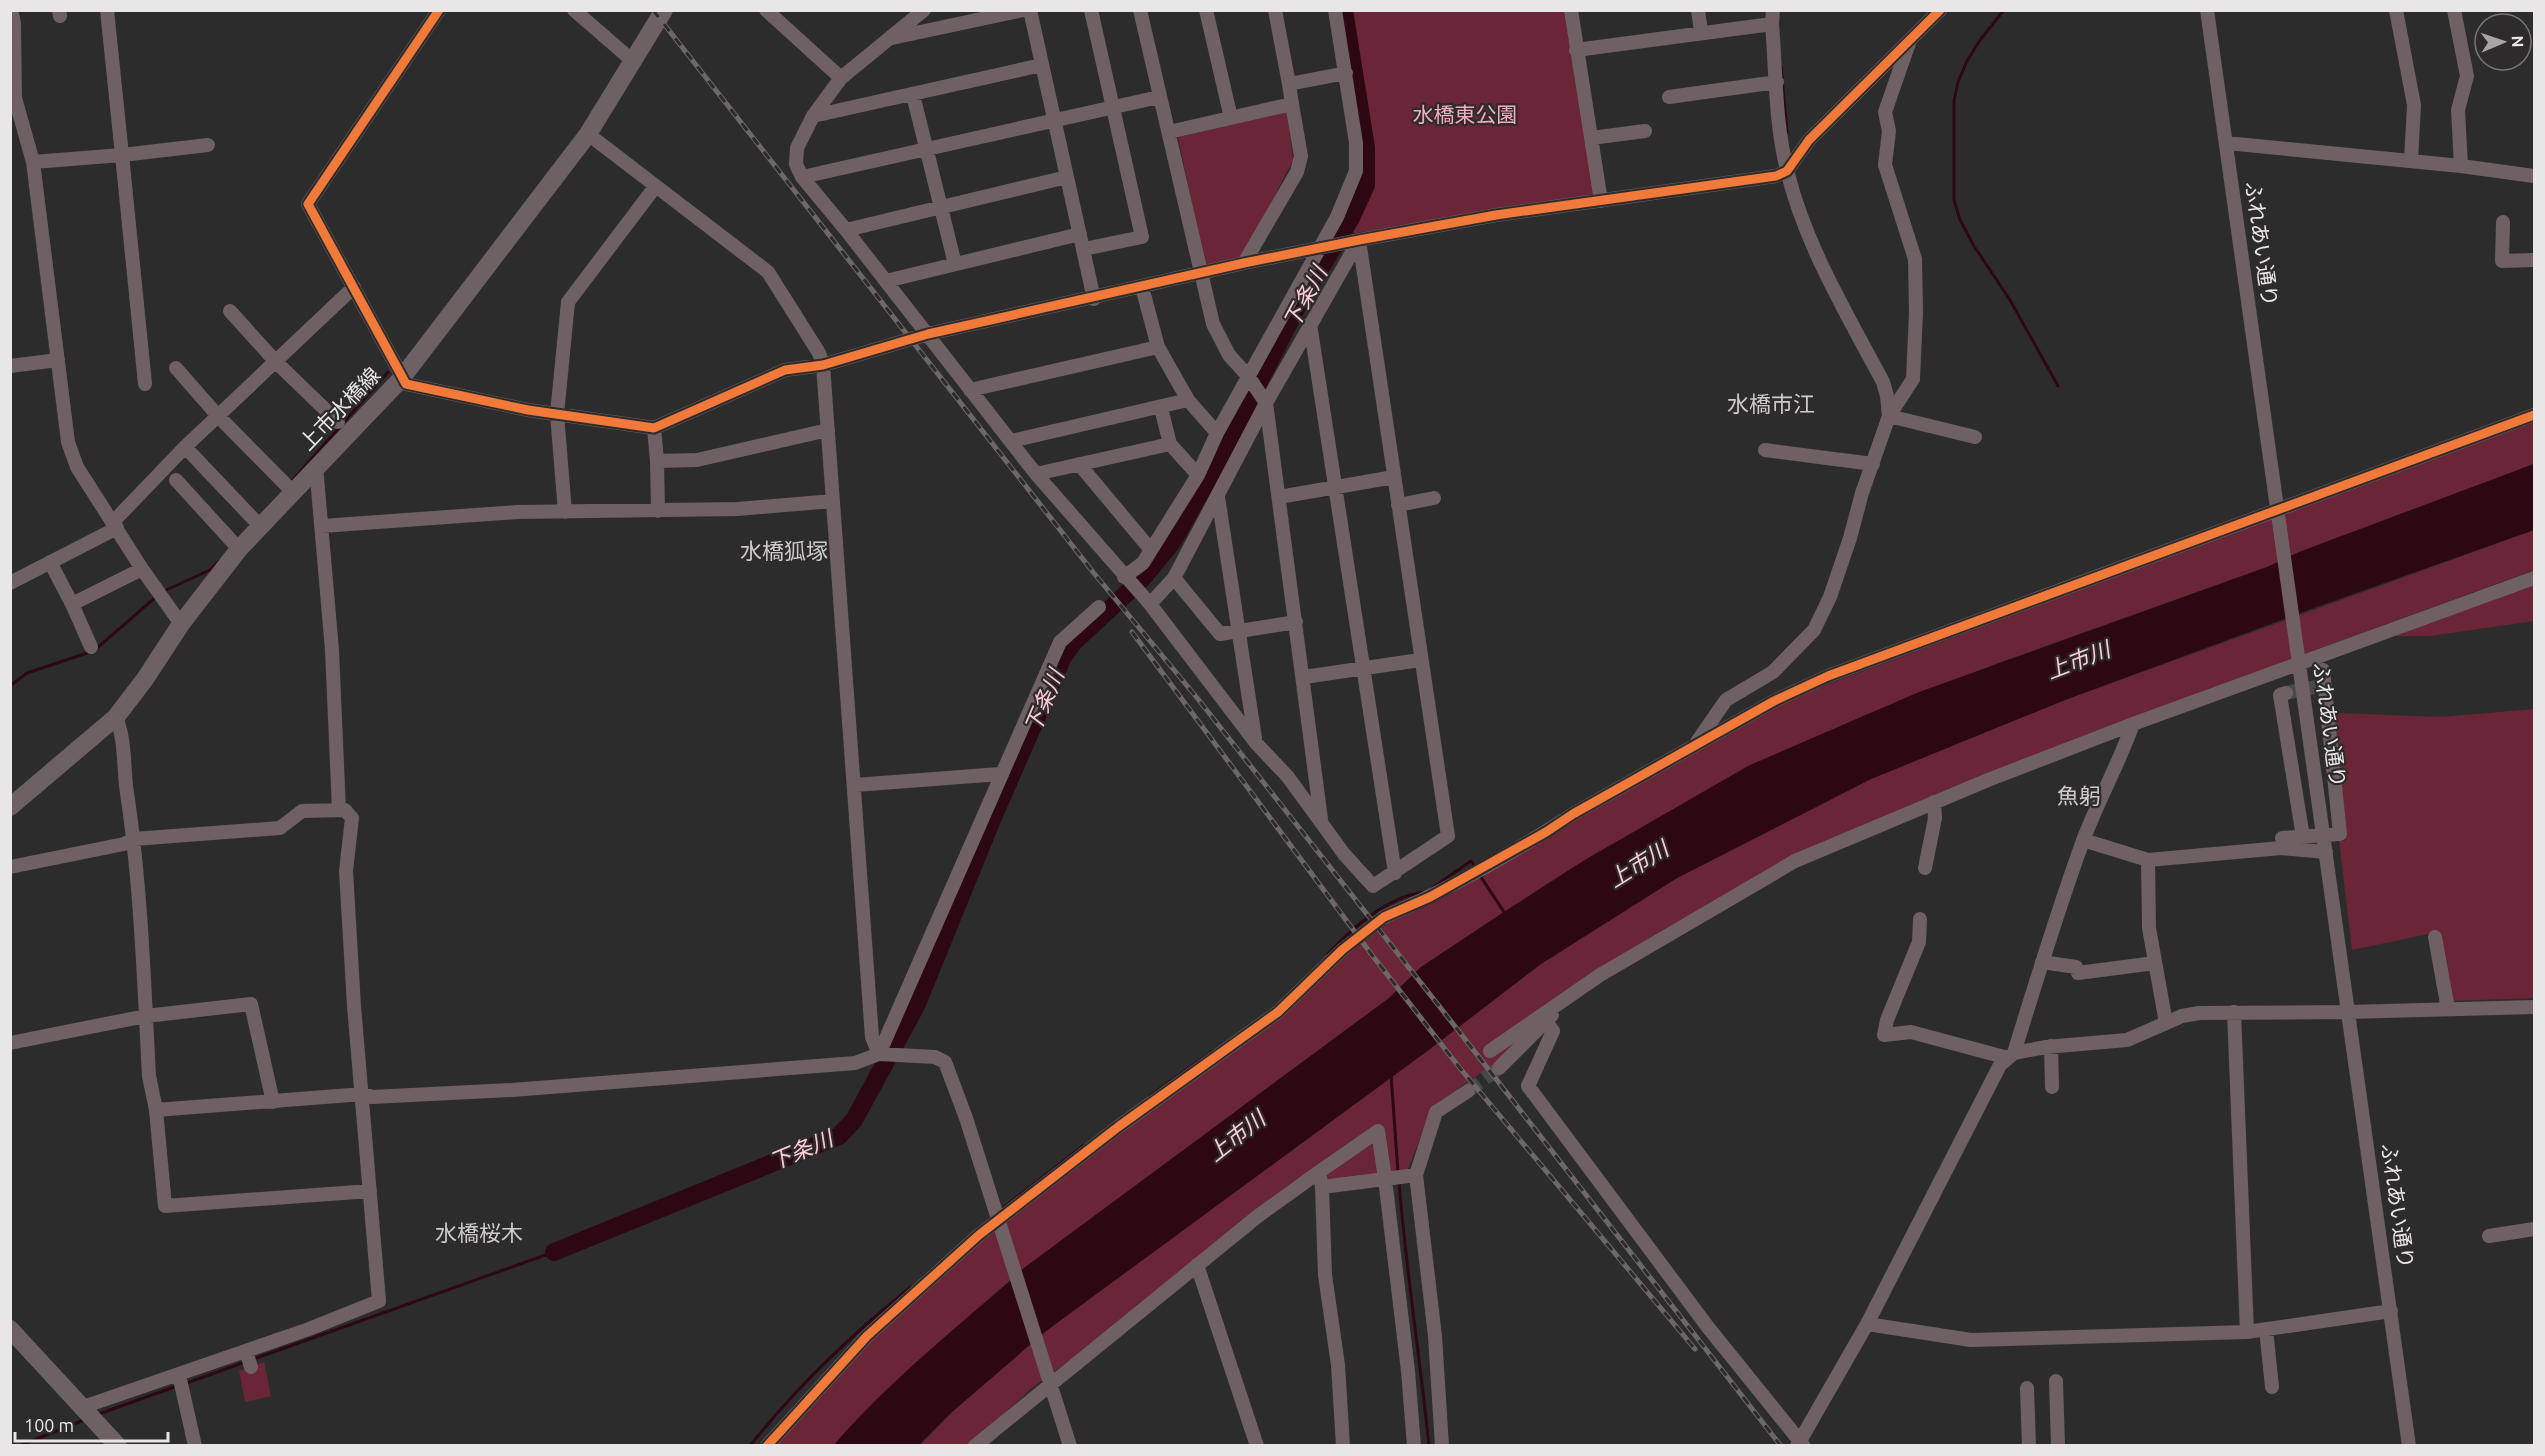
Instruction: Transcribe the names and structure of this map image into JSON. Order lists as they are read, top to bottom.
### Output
{
  "streets": {
    "main road": ["上市水橋線"],
    "street": ["ふれあい通り"]
  },
  "districts": [
    "水橋市江",
    "水橋狐塚",
    "魚躬",
    "水橋桜木"
  ],
  "water": ["下条川", "上市川"],
  "parks": ["水橋東公園"],
  "scale_bar": "100 m",
  "north": "right"
}
